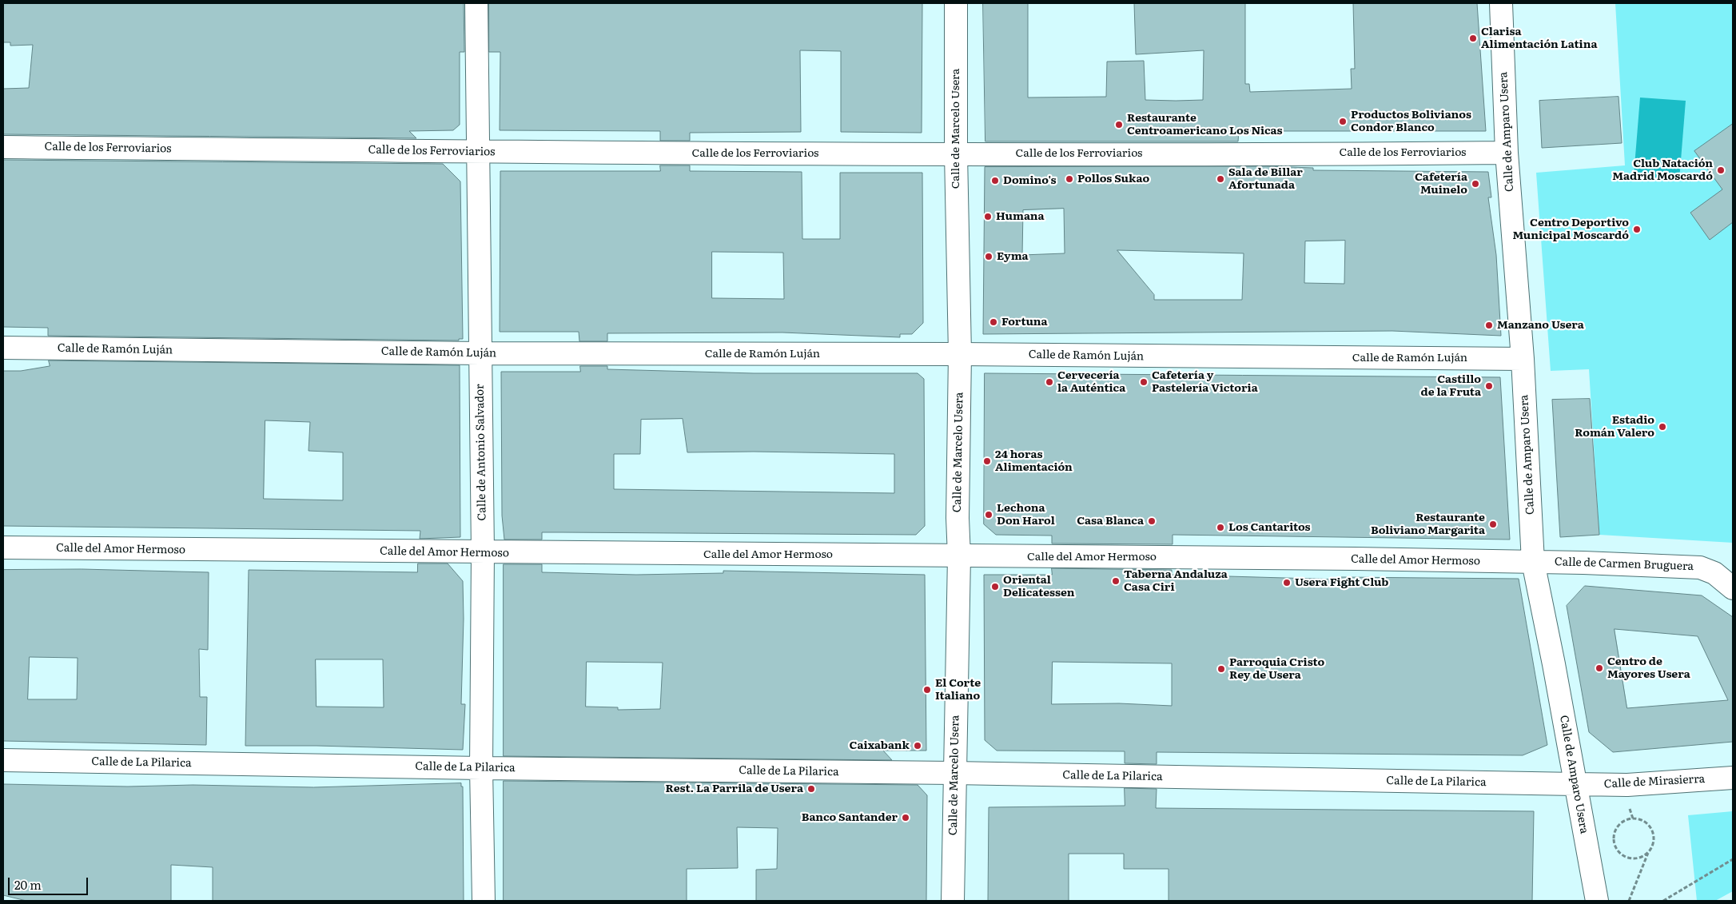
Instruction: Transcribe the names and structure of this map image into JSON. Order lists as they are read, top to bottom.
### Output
{
  "streets": {
    "street": [
      "Calle de Marcelo Usera",
      "Calle de Amparo Usera",
      "Calle de los Ferroviarios",
      "Calle de Ramón Luján",
      "Calle de Antonio Salvador",
      "Calle del Amor Hermoso",
      "Calle de Carmen Bruguera",
      "Calle de La Pilarica",
      "Calle de Mirasierra"
    ]
  },
  "crossings": [
    ["Calle de Marcelo Usera", "Calle de los Ferroviarios"],
    ["Calle de Marcelo Usera", "Calle de Ramón Luján"],
    ["Calle de Marcelo Usera", "Calle del Amor Hermoso"],
    ["Calle de Marcelo Usera", "Calle de La Pilarica"],
    ["Calle de Amparo Usera", "Calle de los Ferroviarios"],
    ["Calle de Amparo Usera", "Calle de Ramón Luján"],
    ["Calle de Amparo Usera", "Calle del Amor Hermoso"],
    ["Calle de Amparo Usera", "Calle de Carmen Bruguera"],
    ["Calle de Amparo Usera", "Calle de La Pilarica"],
    ["Calle de Amparo Usera", "Calle de Mirasierra"],
    ["Calle de los Ferroviarios", "Calle de Antonio Salvador"],
    ["Calle de Ramón Luján", "Calle de Antonio Salvador"],
    ["Calle de Antonio Salvador", "Calle del Amor Hermoso"],
    ["Calle de Antonio Salvador", "Calle de La Pilarica"],
    ["Calle del Amor Hermoso", "Calle de Carmen Bruguera"],
    ["Calle de La Pilarica", "Calle de Mirasierra"]
  ],
  "places": [
    "Clarisa Alimentación Latina",
    "Productos Bolivianos Condor Blanco",
    "Restaurante Centroamericano Los Nicas",
    "Club Natación Madrid Moscardó",
    "Pollos Sukao",
    "Sala de Billar Afortunada",
    "Domino's",
    "Cafetería Muinelo",
    "Humana",
    "Centro Deportivo Municipal Moscardó",
    "Eyma",
    "Fortuna",
    "Manzano Usera",
    "Cervecería la Auténtica",
    "Cafetería y Pastelería Victoria",
    "Castillo de la Fruta",
    "Estadio Román Valero",
    "24 horas Alimentación",
    "Lechona Don Harol",
    "Casa Blanca",
    "Restaurante Boliviano Margarita",
    "Los Cantaritos",
    "Taberna Andaluza Casa Ciri",
    "Usera Fight Club",
    "Oriental Delicatessen",
    "Centro de Mayores Usera",
    "Parroquia Cristo Rey de Usera",
    "El Corte Italiano",
    "Caixabank",
    "Rest. La Parrila de Usera",
    "Banco Santander"
  ],
  "scale_bar": "20 m"
}
